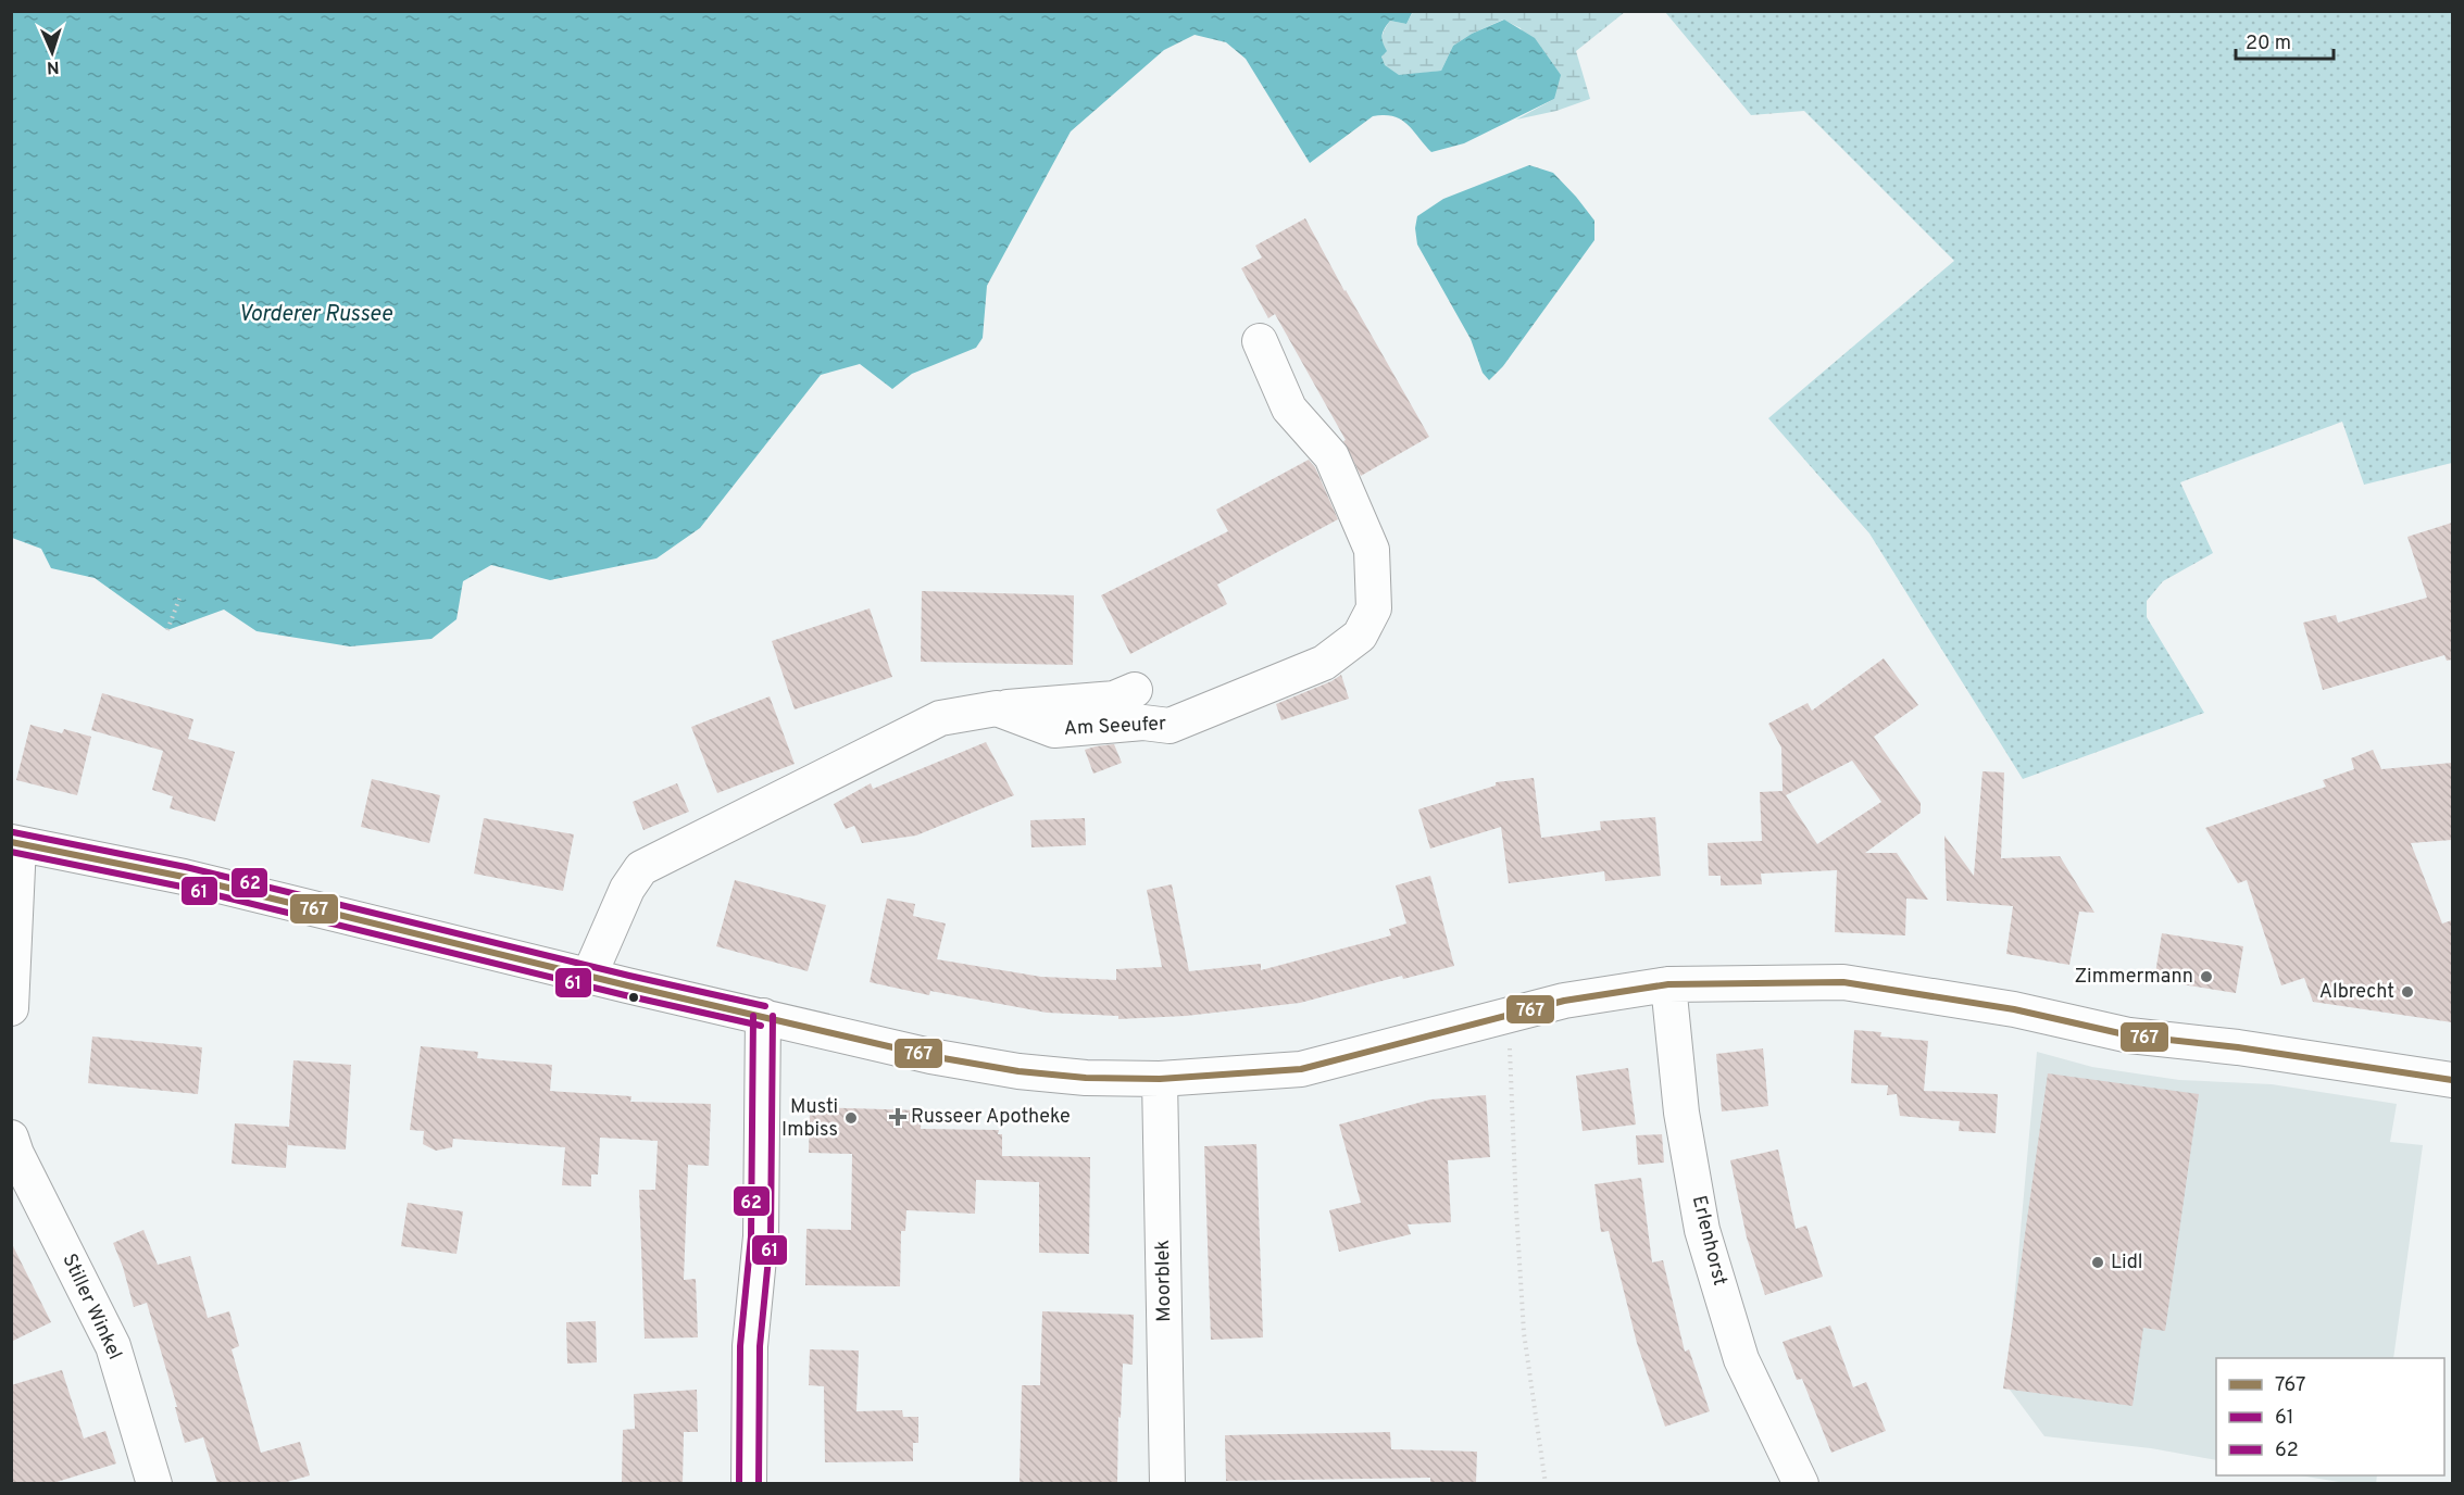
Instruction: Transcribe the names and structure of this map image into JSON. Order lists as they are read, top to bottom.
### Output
{
  "streets": {
    "street": [
      "Am Seeufer",
      "Erlenhorst",
      "Moorblek",
      "Stiller Winkel"
    ]
  },
  "water": ["Vorderer Russee"],
  "places": {
    "other": [
      "Zimmermann",
      "Albrecht",
      "Musti Imbiss",
      "Lidl"
    ],
    "health": ["Russeer Apotheke"]
  },
  "lines": ["transit line 62", "transit line 767", "transit line 61"],
  "legend": ["767", "61", "62"],
  "scale_bar": "20 m",
  "north": "bottom"
}
